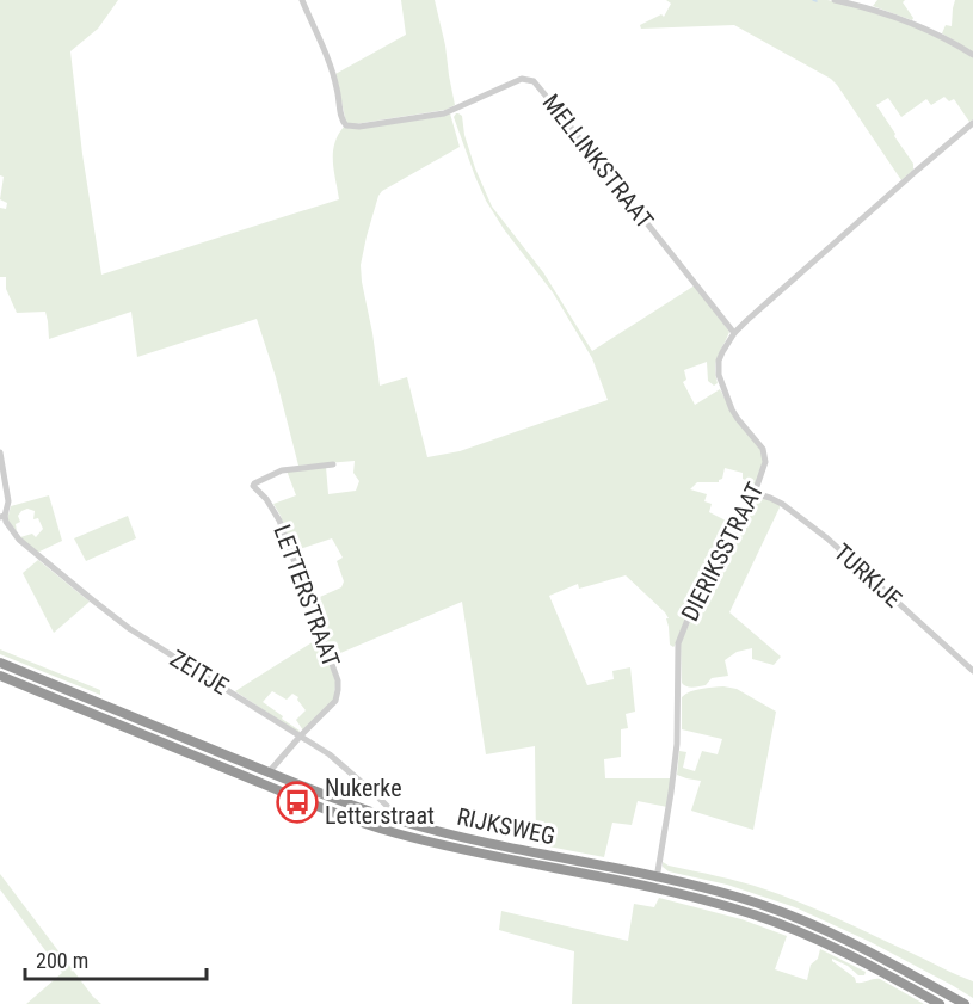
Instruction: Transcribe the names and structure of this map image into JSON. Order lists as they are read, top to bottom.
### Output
{
  "streets": {
    "highway": ["RIJKSWEG"],
    "street": [
      "MELLINKSTRAAT",
      "DIERIKSSTRAAT",
      "TURKIJE",
      "LETTERSTRAAT",
      "ZEITJE"
    ]
  },
  "crossings": [
    ["MELLINKSTRAAT", "DIERIKSSTRAAT"],
    ["DIERIKSSTRAAT", "TURKIJE"],
    ["DIERIKSSTRAAT", "RIJKSWEG"],
    ["LETTERSTRAAT", "ZEITJE"],
    ["LETTERSTRAAT", "RIJKSWEG"],
    ["ZEITJE", "RIJKSWEG"]
  ],
  "places": {
    "bus stop": ["Nukerke Letterstraat"]
  },
  "scale_bar": "200 m"
}
